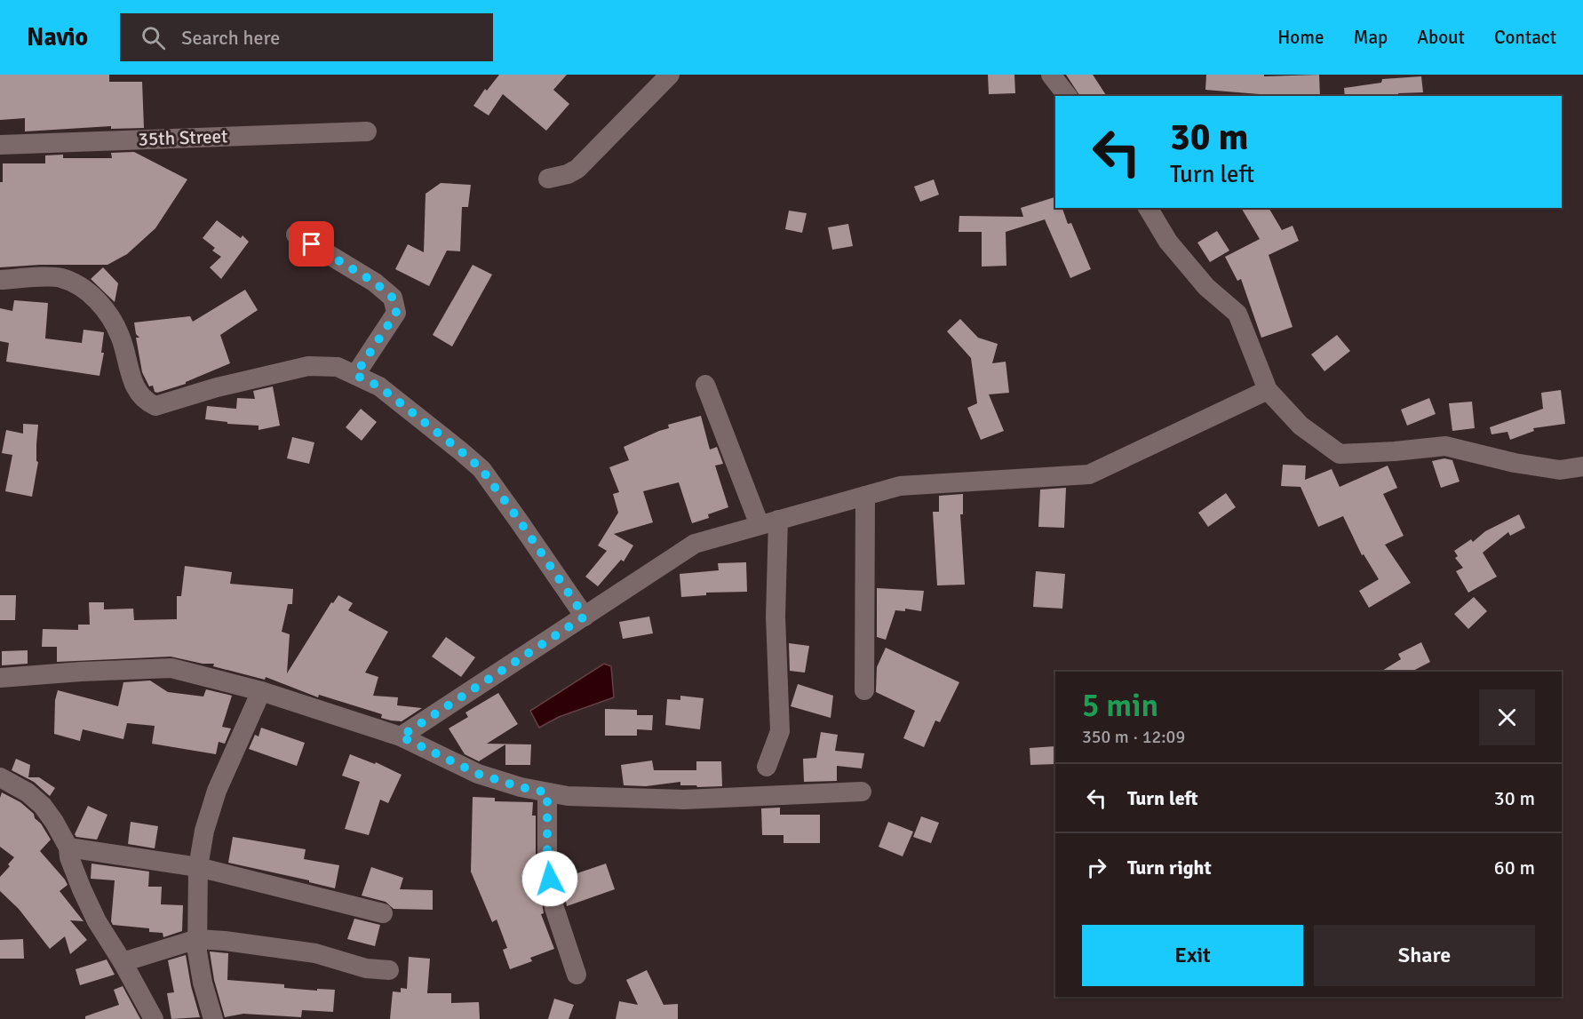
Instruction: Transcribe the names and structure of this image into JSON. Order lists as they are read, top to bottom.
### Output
{
  "streets": {
    "street": ["35th Street"]
  },
  "page": {
    "header": "Navio",
    "search": "Search here",
    "nav": [
      "Home",
      "Map",
      "About",
      "Contact"
    ],
    "turn": ["30 m", "Turn left"],
    "heading": ["5 min", "350 m · 12:09"],
    "list": [
      {
        "name": "Turn left",
        "value": "30 m"
      },
      {
        "name": "Turn right",
        "value": "60 m"
      }
    ],
    "buttons": ["Exit", "Share"]
  }
}
